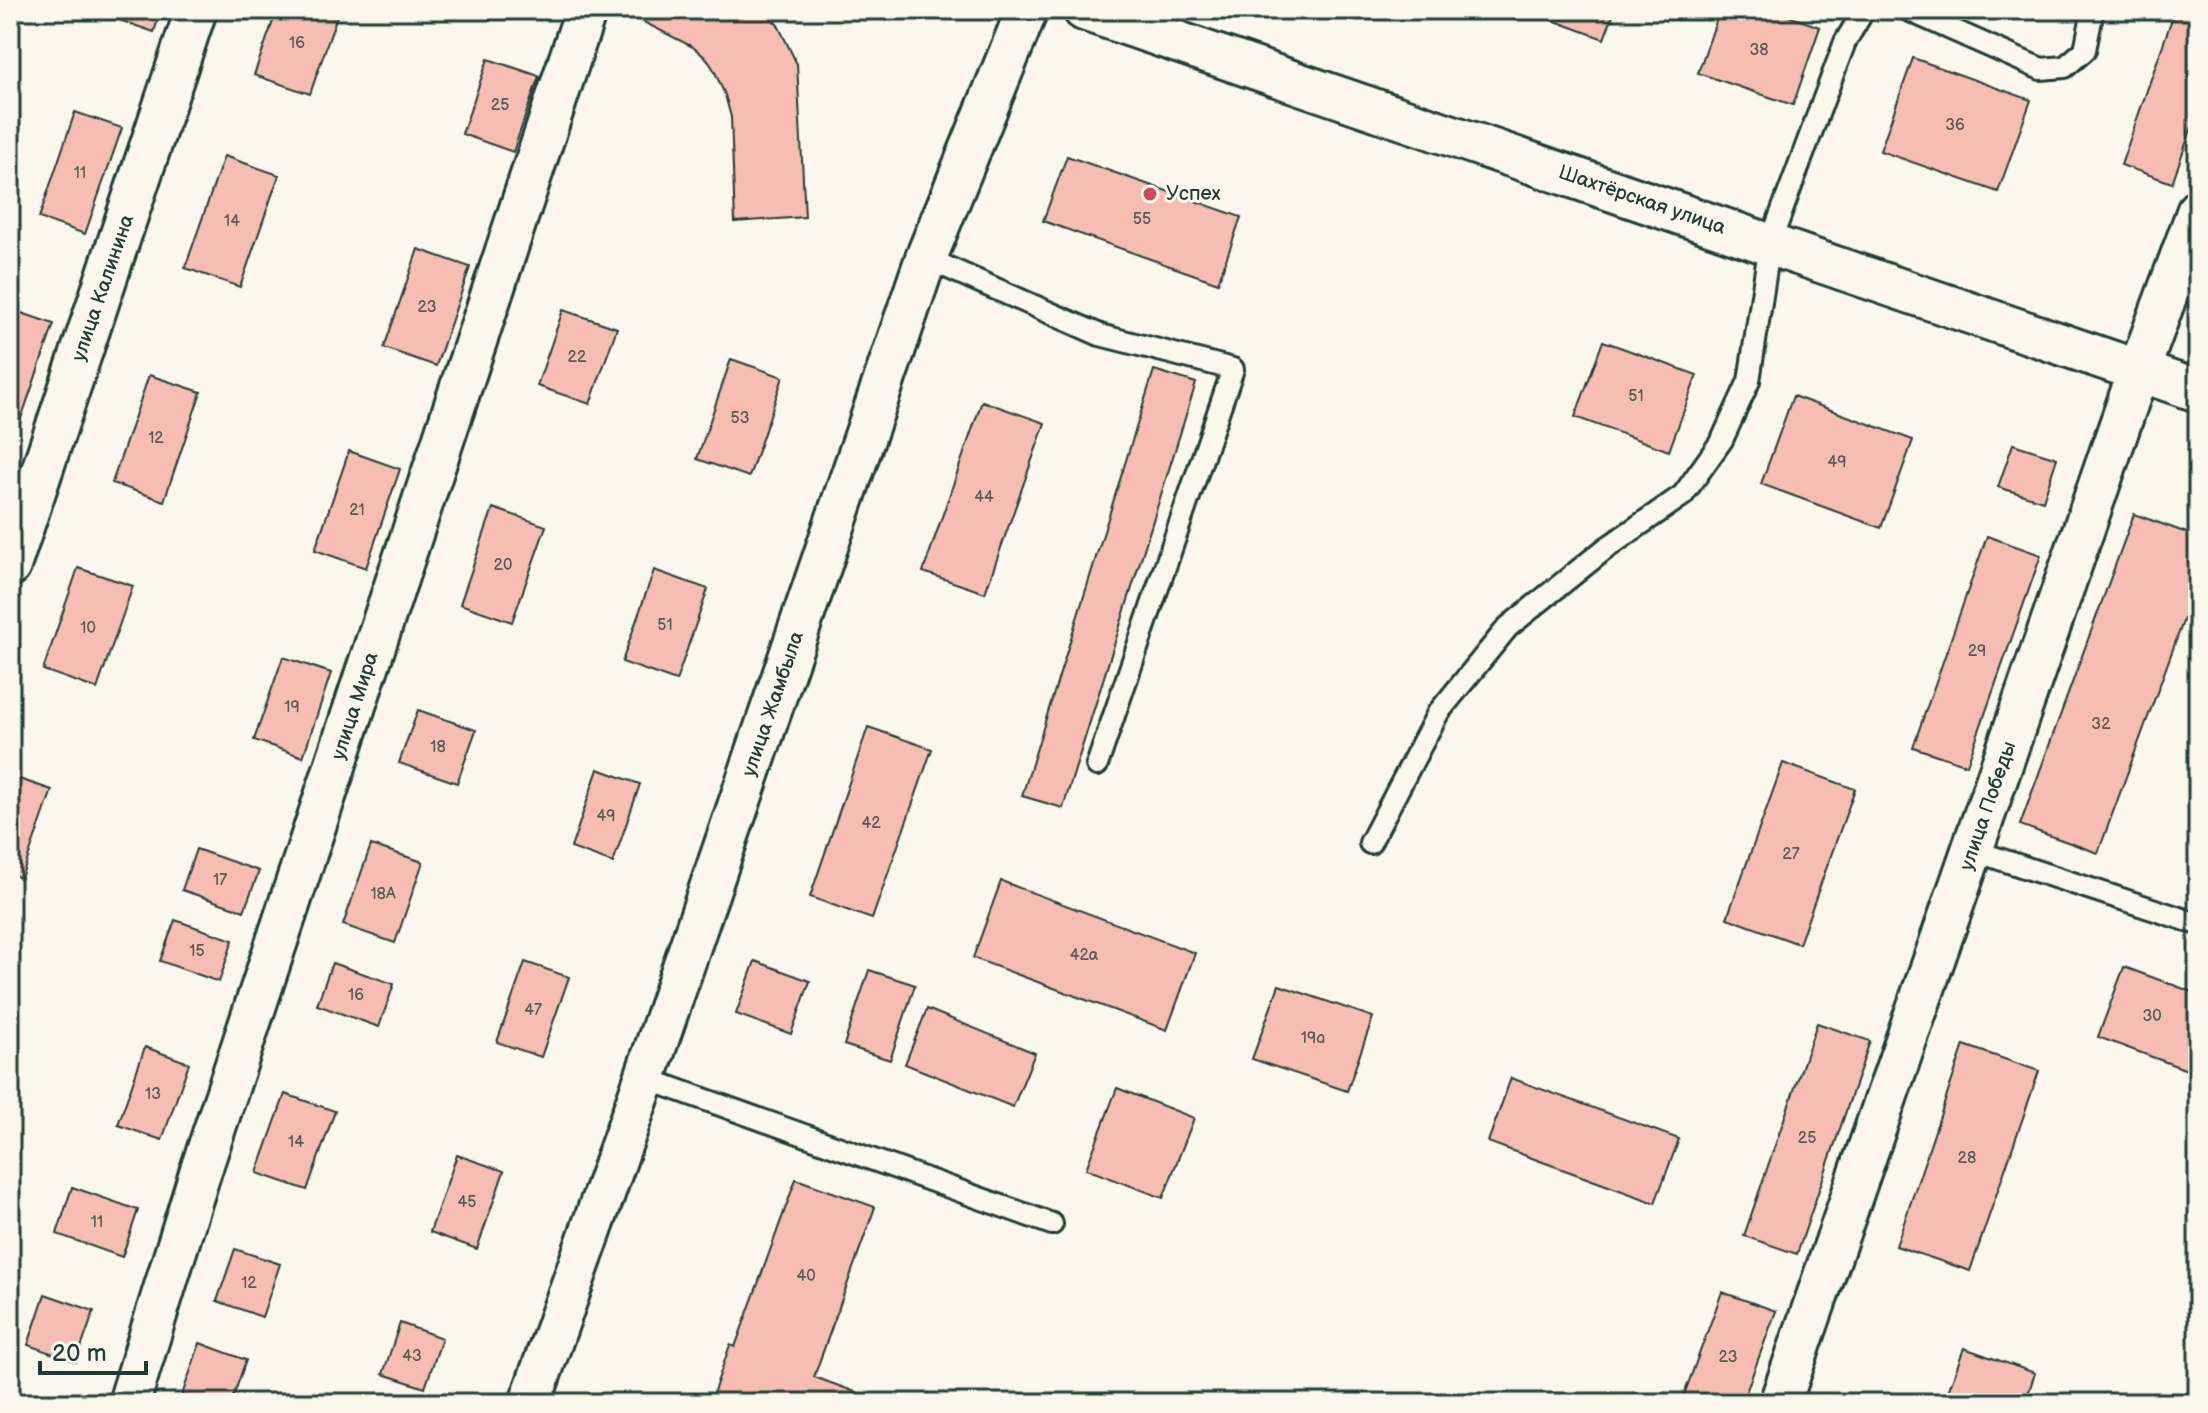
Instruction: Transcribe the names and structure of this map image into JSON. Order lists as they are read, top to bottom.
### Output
{
  "streets": {
    "street": [
      "Шахтёрская улица",
      "улица Калинина",
      "улица Жамбыла",
      "улица Мира",
      "улица Победы"
    ]
  },
  "crossings": [
    ["Шахтёрская улица", "улица Победы"]
  ],
  "places": ["Успех"],
  "house_numbers": [
    "16",
    "38",
    "25",
    "36",
    "11",
    "55",
    "14",
    "23",
    "22",
    "51",
    "53",
    "12",
    "49",
    "44",
    "21",
    "20",
    "51",
    "10",
    "29",
    "19",
    "32",
    "18",
    "49",
    "42",
    "27",
    "17",
    "18А",
    "15",
    "42а",
    "16",
    "47",
    "30",
    "19a",
    "13",
    "25",
    "14",
    "28",
    "45",
    "11",
    "40",
    "12",
    "43",
    "23"
  ],
  "scale_bar": "20 m"
}
